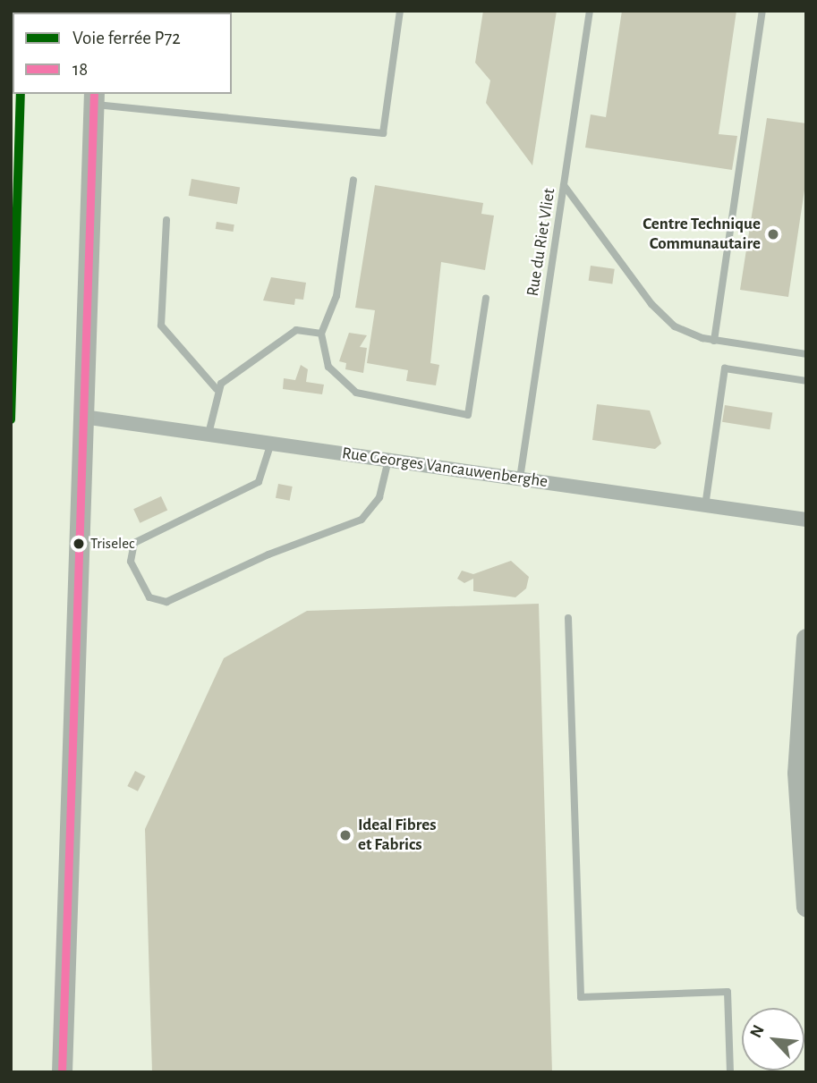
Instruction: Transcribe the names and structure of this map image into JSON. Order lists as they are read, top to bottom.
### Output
{
  "streets": {
    "street": ["Rue Georges Vancauwenberghe"],
    "lane": ["Rue du Riet Vliet"]
  },
  "crossings": [
    ["Rue du Riet Vliet", "Rue Georges Vancauwenberghe"]
  ],
  "places": ["Centre Technique Communautaire", "Triselec", "Ideal Fibres et Fabrics"],
  "lines": ["rail line P72", "transit line 18"],
  "legend": ["Voie ferrée P72", "18"],
  "north": "top left"
}
